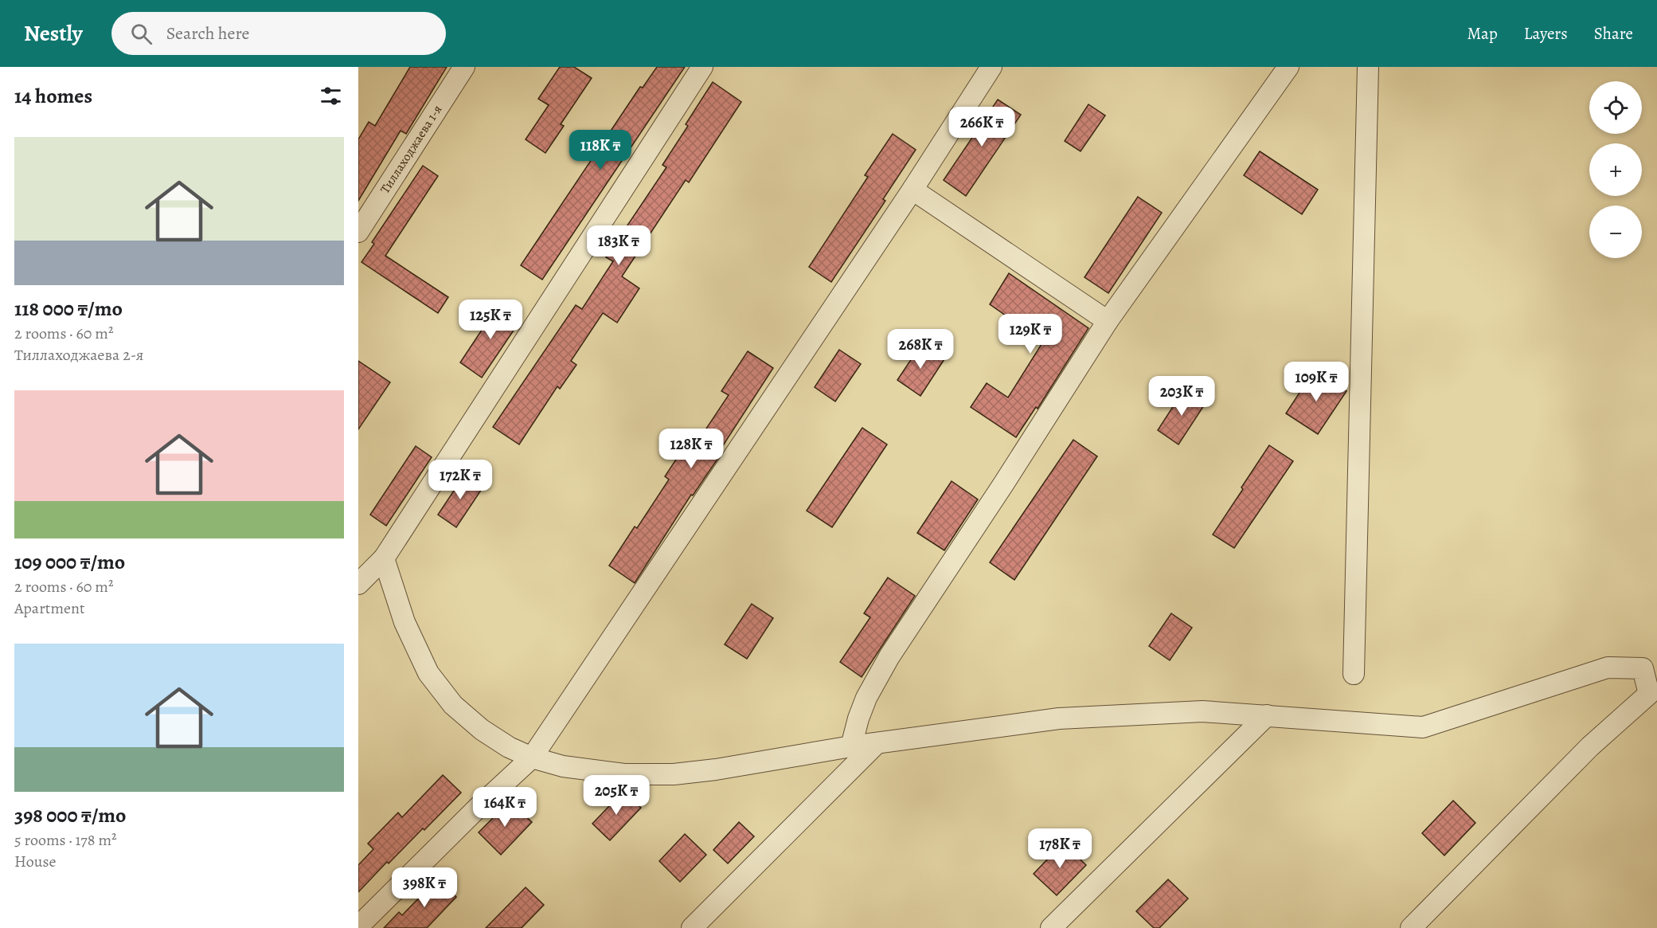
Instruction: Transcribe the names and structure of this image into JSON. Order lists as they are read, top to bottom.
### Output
{
  "streets": {
    "street": ["Тиллаходжаева 1-я"]
  },
  "page": {
    "header": "Nestly",
    "search": "Search here",
    "nav": ["Map", "Layers", "Share"],
    "heading": "14 homes",
    "map_buttons": ["+", "−"],
    "price": [
      "266K ₸",
      "118K ₸",
      "183K ₸",
      "125K ₸",
      "129K ₸",
      "268K ₸",
      "109K ₸",
      "203K ₸",
      "128K ₸",
      "172K ₸",
      "205K ₸",
      "164K ₸",
      "178K ₸",
      "398K ₸"
    ],
    "list": [
      {
        "name": "118 000 ₸/mo",
        "note": "2 rooms · 60 m² · Тиллаходжаева 2-я"
      },
      {
        "name": "109 000 ₸/mo",
        "note": "2 rooms · 60 m² · Apartment"
      },
      {
        "name": "398 000 ₸/mo",
        "note": "5 rooms · 178 m² · House"
      }
    ]
  }
}
